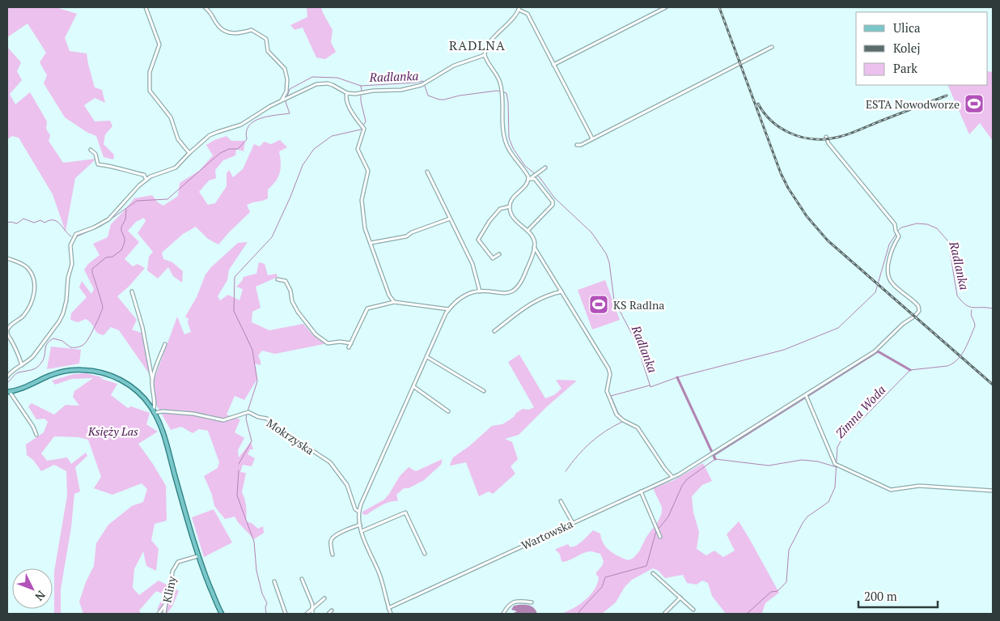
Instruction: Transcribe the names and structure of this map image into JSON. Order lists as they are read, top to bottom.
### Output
{
  "streets": {
    "street": ["Mokrzyska", "Wartowska", "Kliny"]
  },
  "districts": ["RADLNA"],
  "water": ["Radlanka", "Zimna Woda"],
  "parks": ["Księży Las"],
  "places": {
    "sports": ["ESTA Nowodworze", "KS Radlna"]
  },
  "legend": ["Ulica", "Kolej", "Park"],
  "scale_bar": "200 m",
  "north": "bottom right"
}
